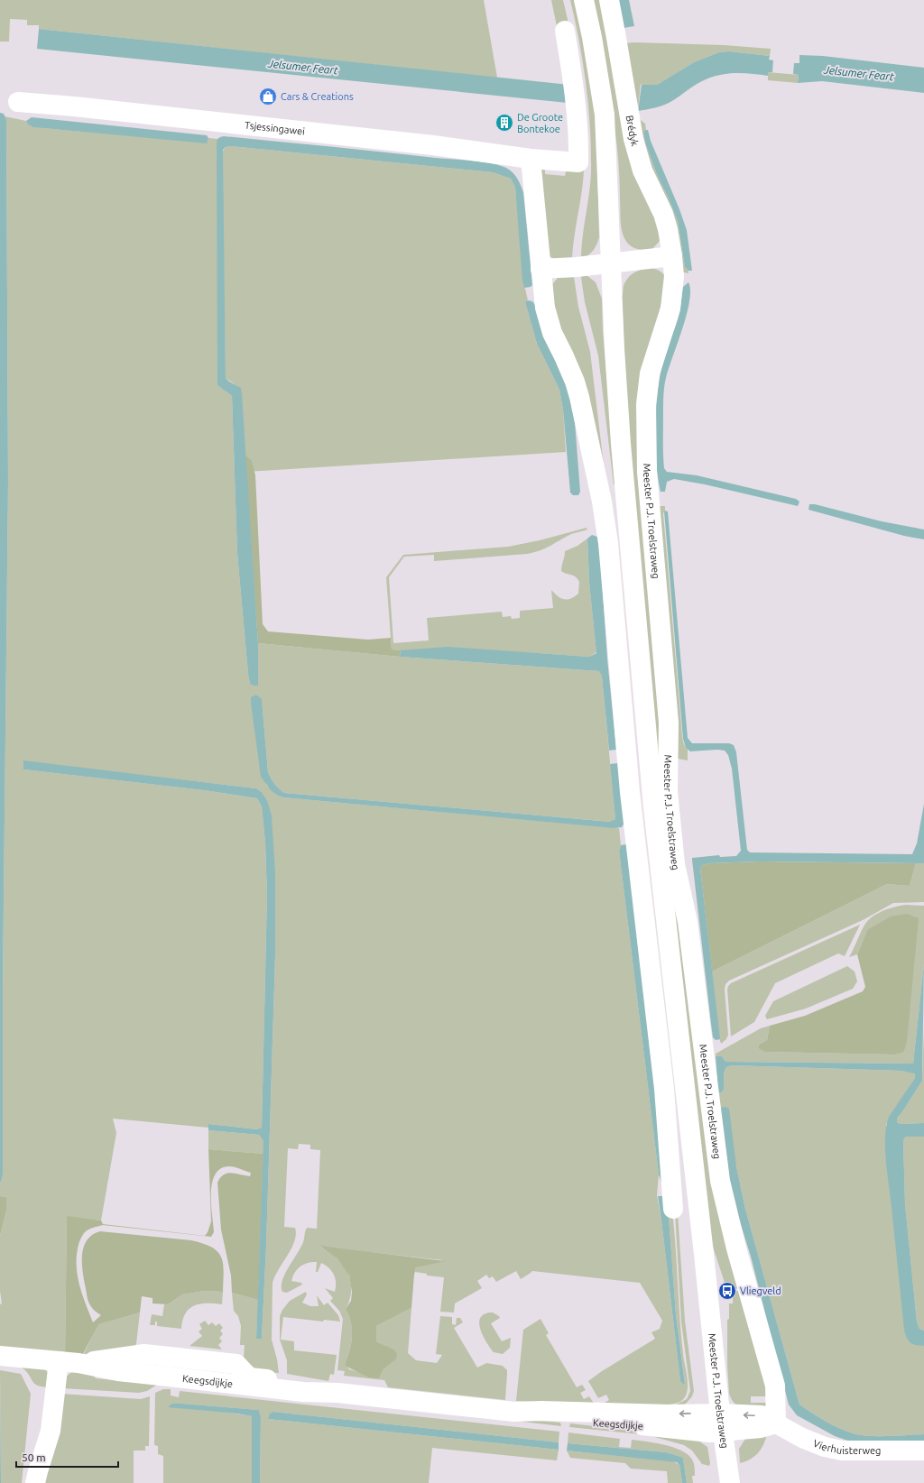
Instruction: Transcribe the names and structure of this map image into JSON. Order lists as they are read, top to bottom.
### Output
{
  "streets": {
    "street": [
      "Tsjessingawei",
      "Brédyk",
      "Meester P.J. Troelstraweg",
      "Keegsdijkje",
      "Vierhuisterweg"
    ]
  },
  "crossings": [
    ["Brédyk", "Meester P.J. Troelstraweg"],
    ["Meester P.J. Troelstraweg", "Keegsdijkje"],
    ["Meester P.J. Troelstraweg", "Vierhuisterweg"]
  ],
  "water": ["Jelsumer Feart"],
  "places": {
    "shop": ["Cars & Creations"],
    "building": ["De Groote Bontekoe"],
    "bus stop": ["Vliegveld"]
  },
  "scale_bar": "50 m"
}
